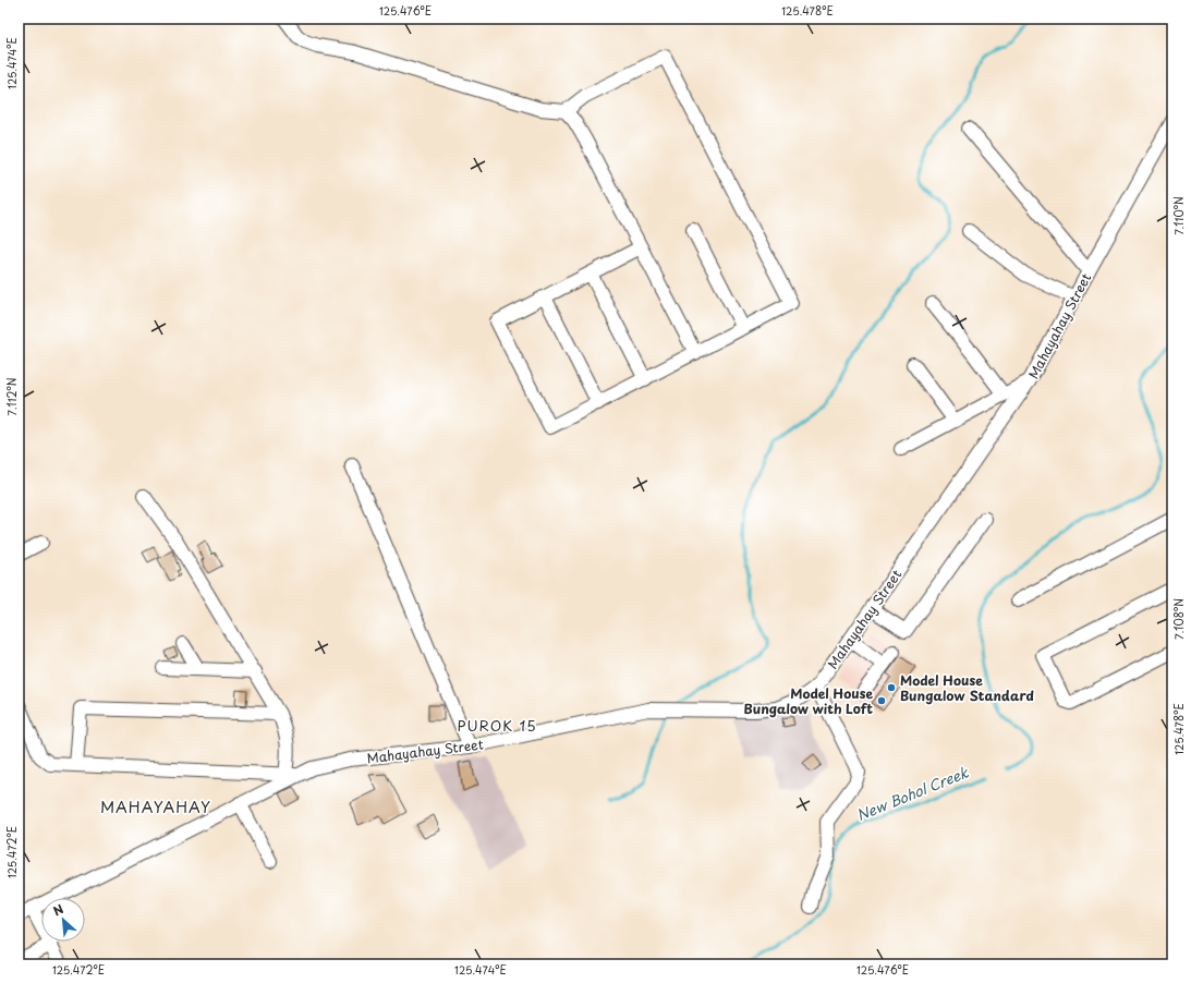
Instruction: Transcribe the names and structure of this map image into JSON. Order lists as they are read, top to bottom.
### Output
{
  "streets": {
    "street": ["Mahayahay Street"]
  },
  "districts": ["PUROK 15", "MAHAYAHAY"],
  "water": ["New Bohol Creek"],
  "places": ["Model House Bungalow Standard", "Model House Bungalow with Loft"],
  "north": "top left",
  "coordinates": [
    "125.476°E",
    "125.478°E",
    "125.474°E",
    "7.110°N",
    "7.112°N",
    "7.108°N",
    "125.472°E"
  ]
}
